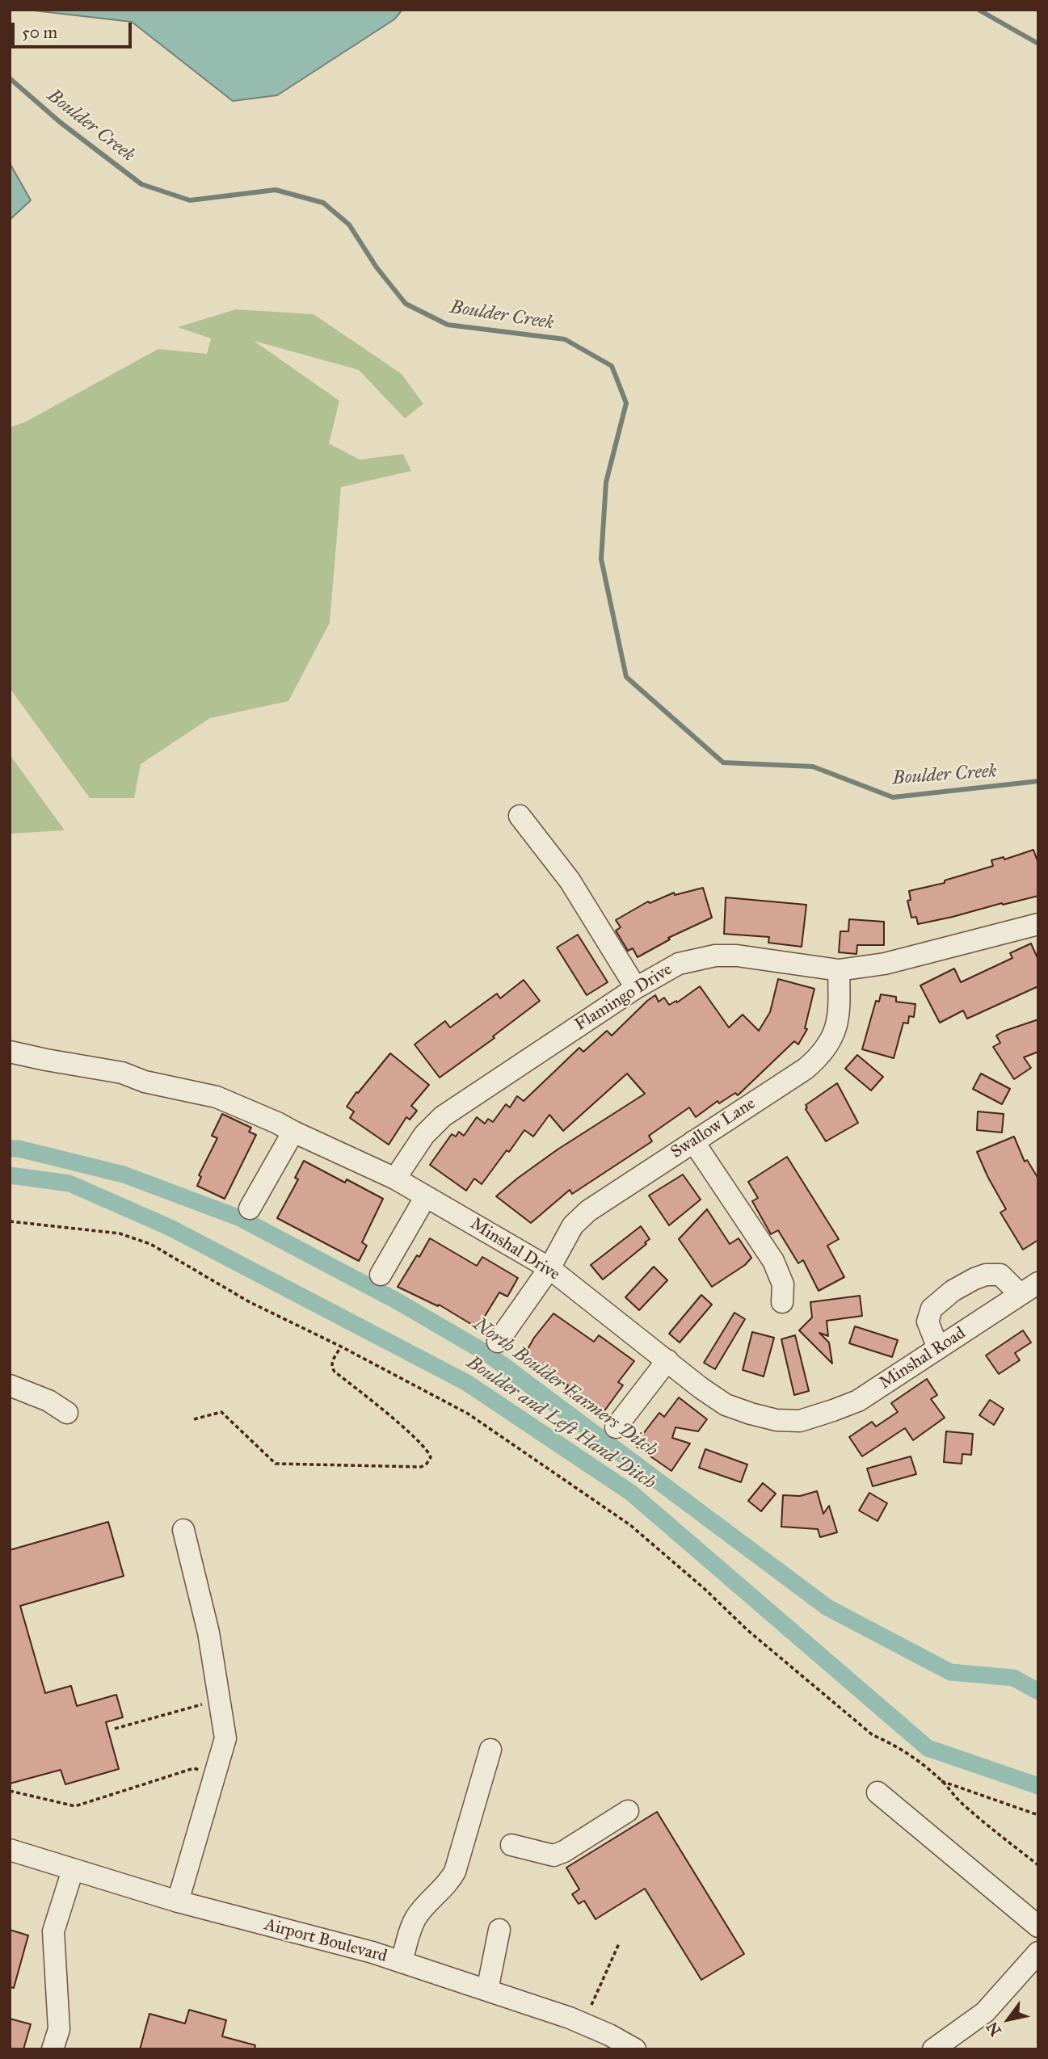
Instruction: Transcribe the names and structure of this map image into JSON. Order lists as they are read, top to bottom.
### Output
{
  "streets": {
    "street": [
      "Flamingo Drive",
      "Swallow Lane",
      "Minshal Drive",
      "Minshal Road",
      "Airport Boulevard"
    ]
  },
  "crossings": [
    ["Flamingo Drive", "Swallow Lane"],
    ["Flamingo Drive", "Minshal Drive"],
    ["Swallow Lane", "Minshal Drive"],
    ["Minshal Drive", "Minshal Road"]
  ],
  "water": ["Boulder Creek", "North Boulder Farmers Ditch", "Boulder and Left Hand Ditch"],
  "scale_bar": "50 m",
  "north": "bottom left"
}
